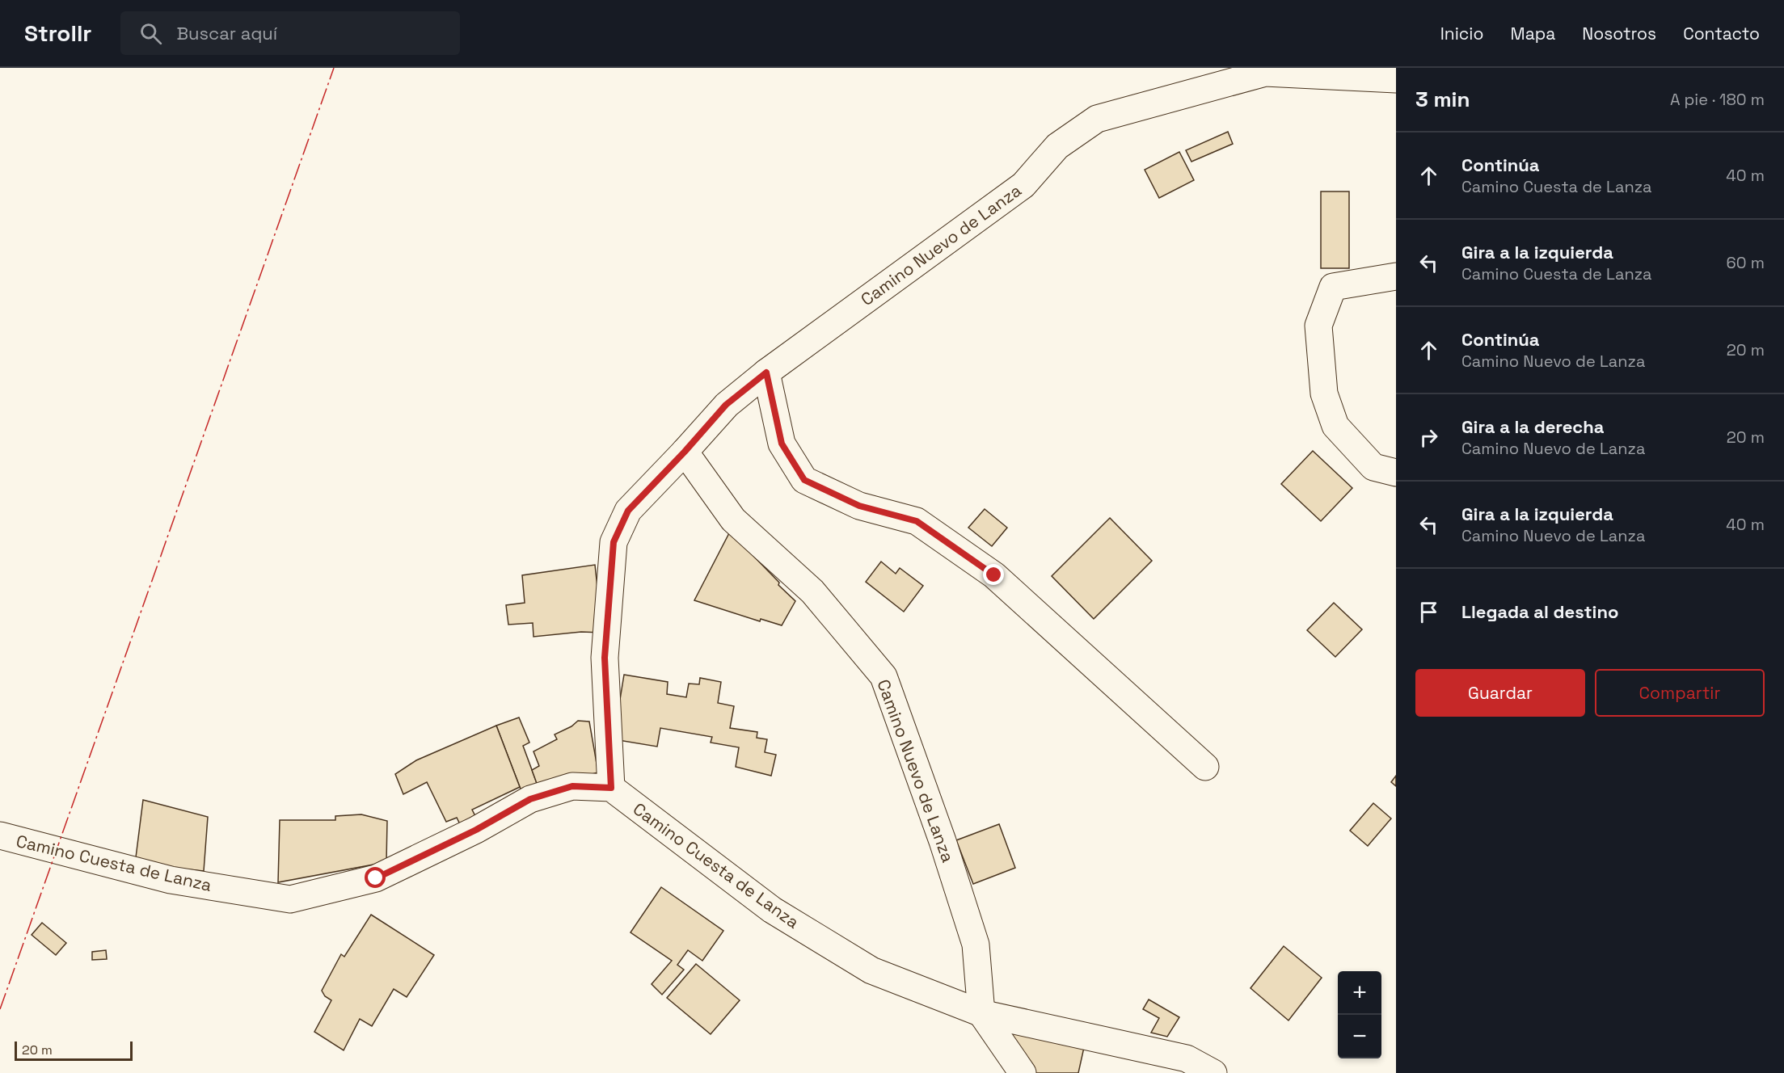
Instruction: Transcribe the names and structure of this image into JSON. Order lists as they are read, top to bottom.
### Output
{
  "streets": {
    "street": ["Camino Nuevo de Lanza", "Camino Cuesta de Lanza"]
  },
  "crossings": [
    ["Camino Nuevo de Lanza", "Camino Cuesta de Lanza"]
  ],
  "scale_bar": "20 m",
  "page": {
    "header": "Strollr",
    "search": "Buscar aquí",
    "nav": [
      "Inicio",
      "Mapa",
      "Nosotros",
      "Contacto"
    ],
    "heading": ["3 min", "A pie · 180 m"],
    "list": [
      ["Continúa", "Camino Cuesta de Lanza", "40 m"],
      ["Gira a la izquierda", "Camino Cuesta de Lanza", "60 m"],
      ["Continúa", "Camino Nuevo de Lanza", "20 m"],
      ["Gira a la derecha", "Camino Nuevo de Lanza", "20 m"],
      ["Gira a la izquierda", "Camino Nuevo de Lanza", "40 m"],
      "Llegada al destino"
    ],
    "buttons": ["Guardar", "Compartir"],
    "map_buttons": ["+", "−"],
    "scale": "20 m"
  }
}
